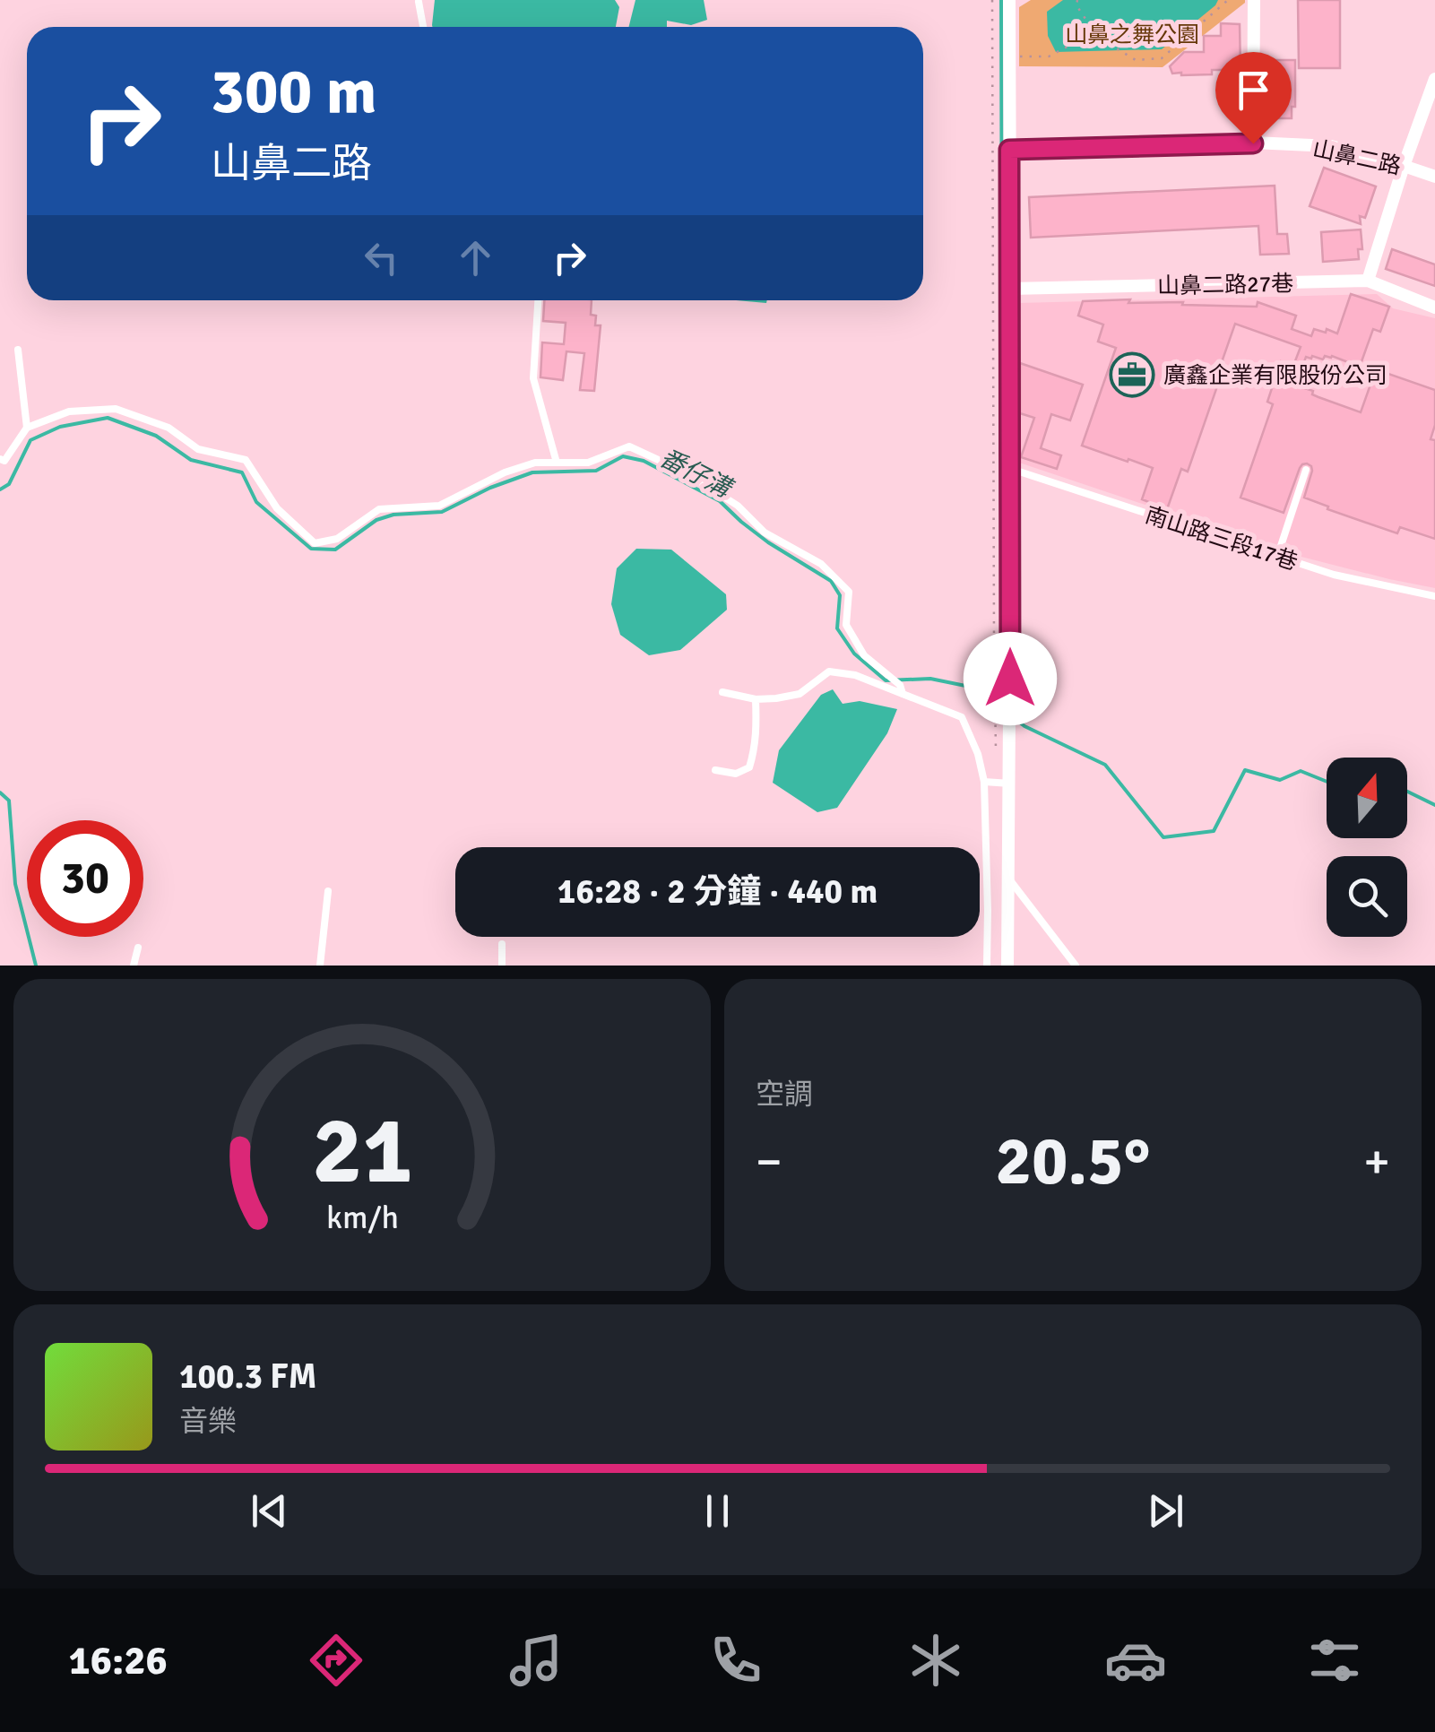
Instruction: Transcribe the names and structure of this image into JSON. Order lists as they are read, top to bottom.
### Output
{
  "streets": {
    "street": ["山鼻二路", "山鼻二路27巷"],
    "lane": ["南山路三段17巷"]
  },
  "water": ["番仔溝"],
  "parks": ["山鼻之舞公園"],
  "places": {
    "office": ["廣鑫企業有限股份公司"]
  },
  "north": "top",
  "page": {
    "turn": ["300 m", "山鼻二路"],
    "limit": "30",
    "trip": "16:28 · 2 分鐘 · 440 m",
    "tile": "空調",
    "heat": ["−", "20.5°", "+"],
    "song": ["100.3 FM", "音樂"],
    "tabs": "16:26",
    "gauge": ["21", "km/h"]
  }
}
